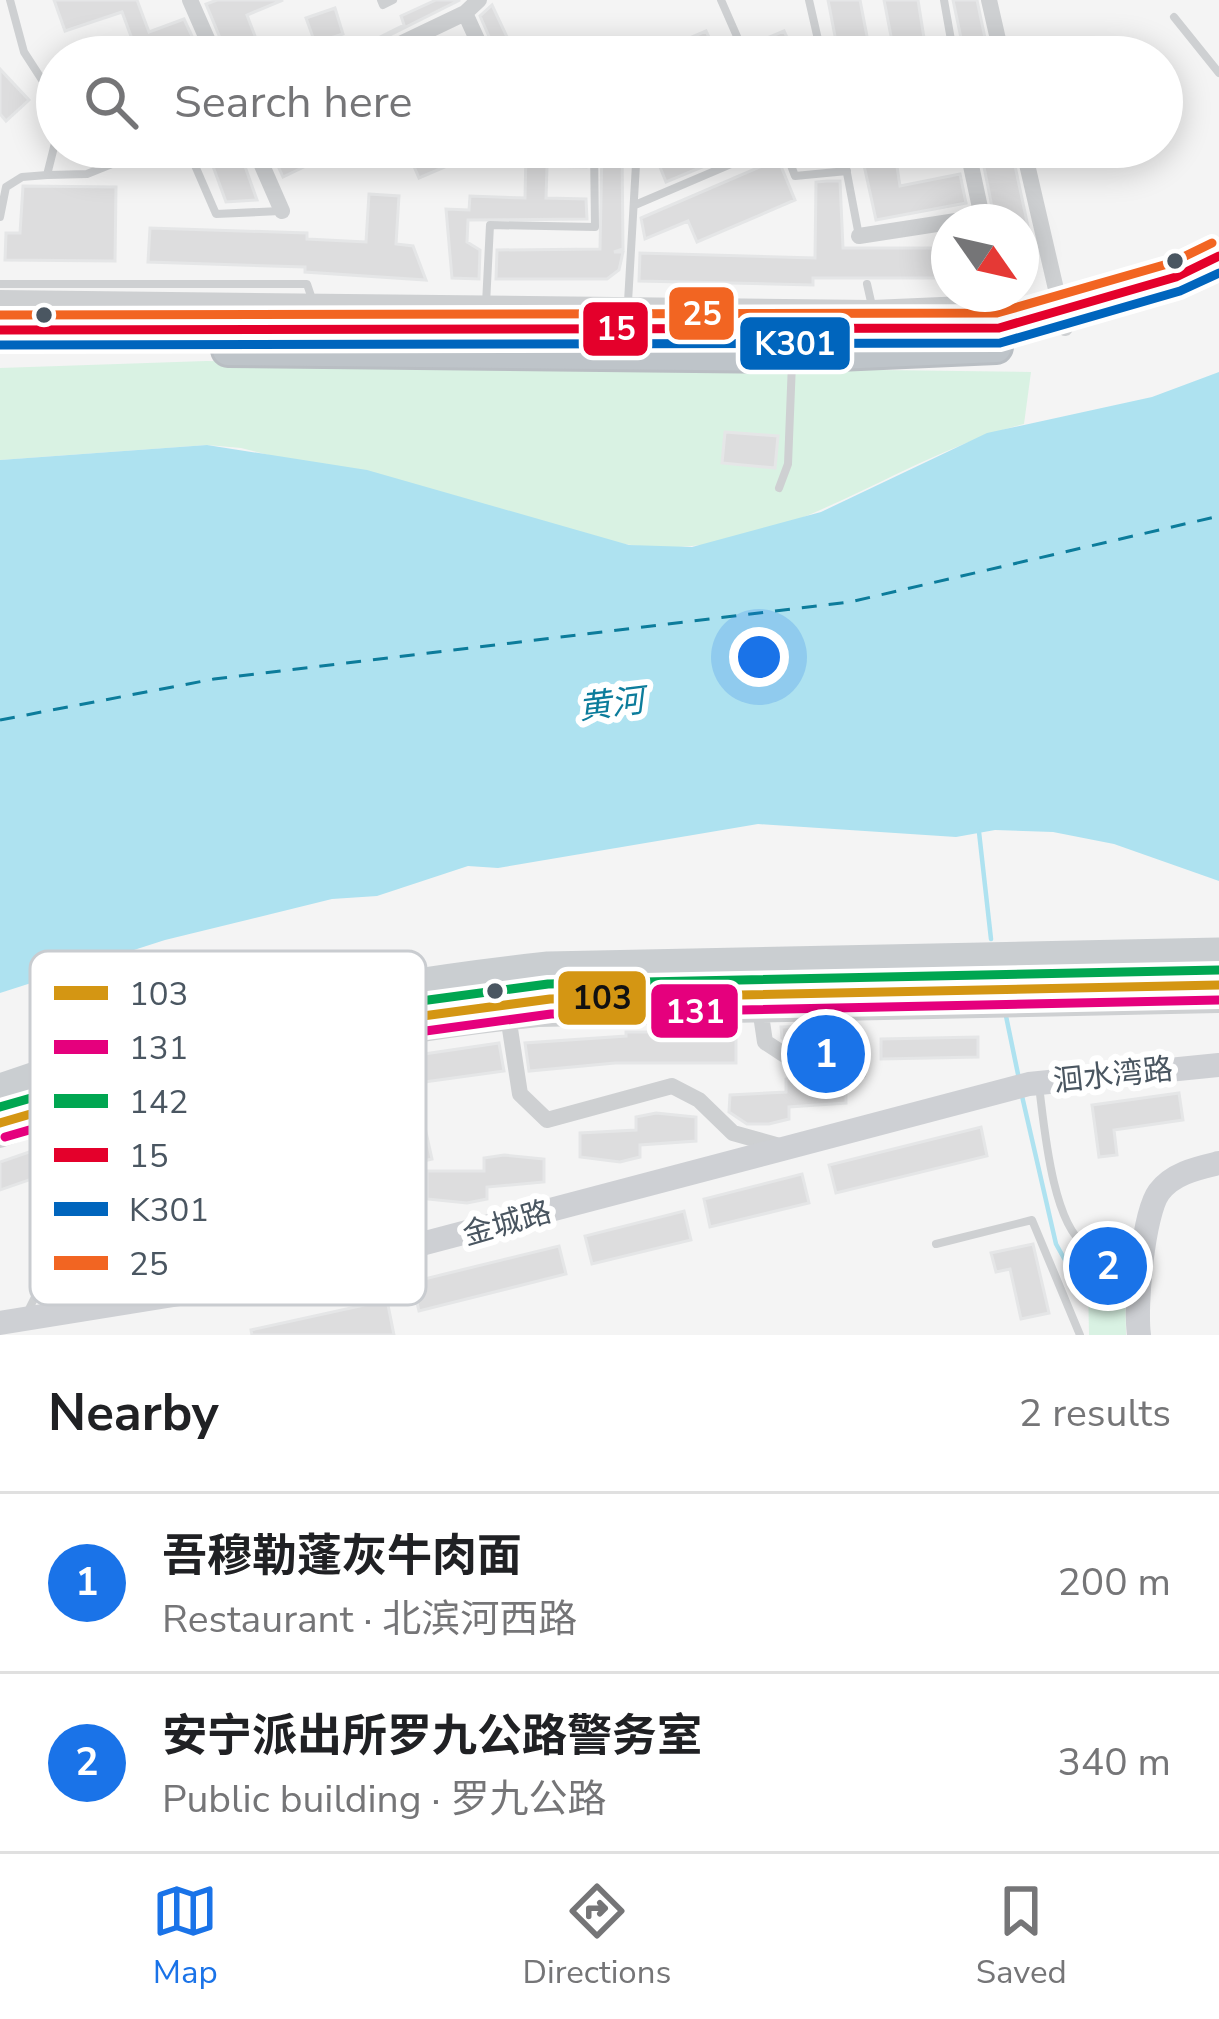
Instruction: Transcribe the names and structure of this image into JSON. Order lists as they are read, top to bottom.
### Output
{
  "streets": {
    "street": ["洄水湾路", "金城路"]
  },
  "crossings": [
    ["洄水湾路", "金城路"]
  ],
  "water": ["黄河"],
  "lines": [
    "transit line 25",
    "transit line 15",
    "transit line K301",
    "transit line 142",
    "transit line 103",
    "transit line 131"
  ],
  "legend": [
    "103",
    "131",
    "142",
    "15",
    "K301",
    "25"
  ],
  "north": "bottom right",
  "page": {
    "search": "Search here",
    "pins": ["1", "2"],
    "heading": ["Nearby", "2 results"],
    "list": [
      {
        "mark": "1",
        "name": "吾穆勒蓬灰牛肉面",
        "note": "Restaurant · 北滨河西路",
        "value": "200 m"
      },
      {
        "mark": "2",
        "name": "安宁派出所罗九公路警务室",
        "note": "Public building · 罗九公路",
        "value": "340 m"
      }
    ],
    "nav": ["Map", "Directions", "Saved"]
  }
}
